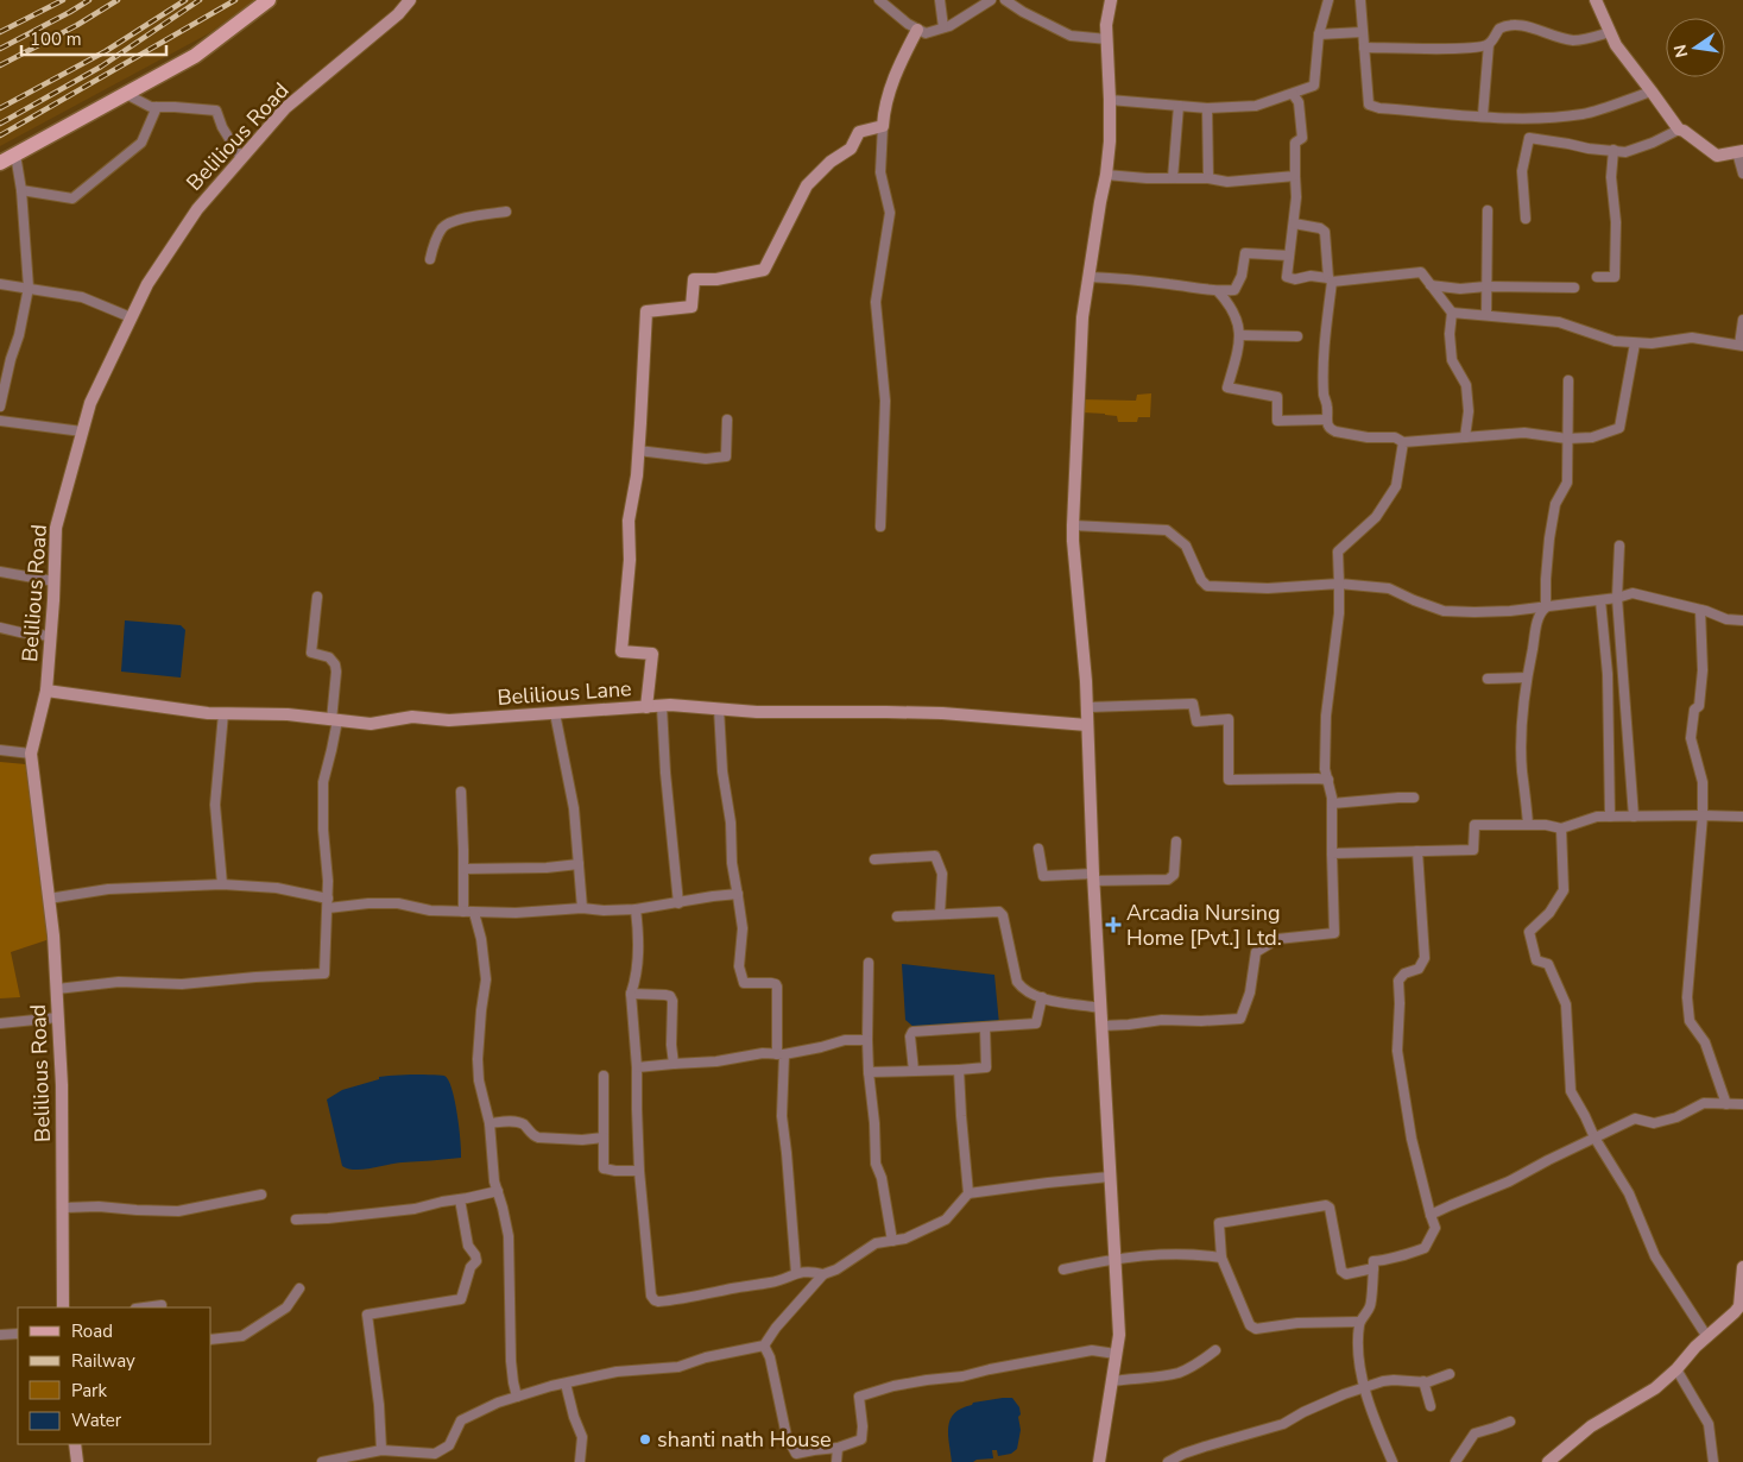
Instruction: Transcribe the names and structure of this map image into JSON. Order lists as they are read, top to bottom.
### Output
{
  "streets": {
    "main road": ["Belilious Road", "Belilious Lane"]
  },
  "crossings": [
    ["Belilious Road", "Belilious Lane"]
  ],
  "places": {
    "health": ["Arcadia Nursing Home [Pvt.] Ltd."],
    "other": ["shanti nath House"]
  },
  "legend": [
    "Road",
    "Railway",
    "Park",
    "Water"
  ],
  "scale_bar": "100 m",
  "north": "left"
}
